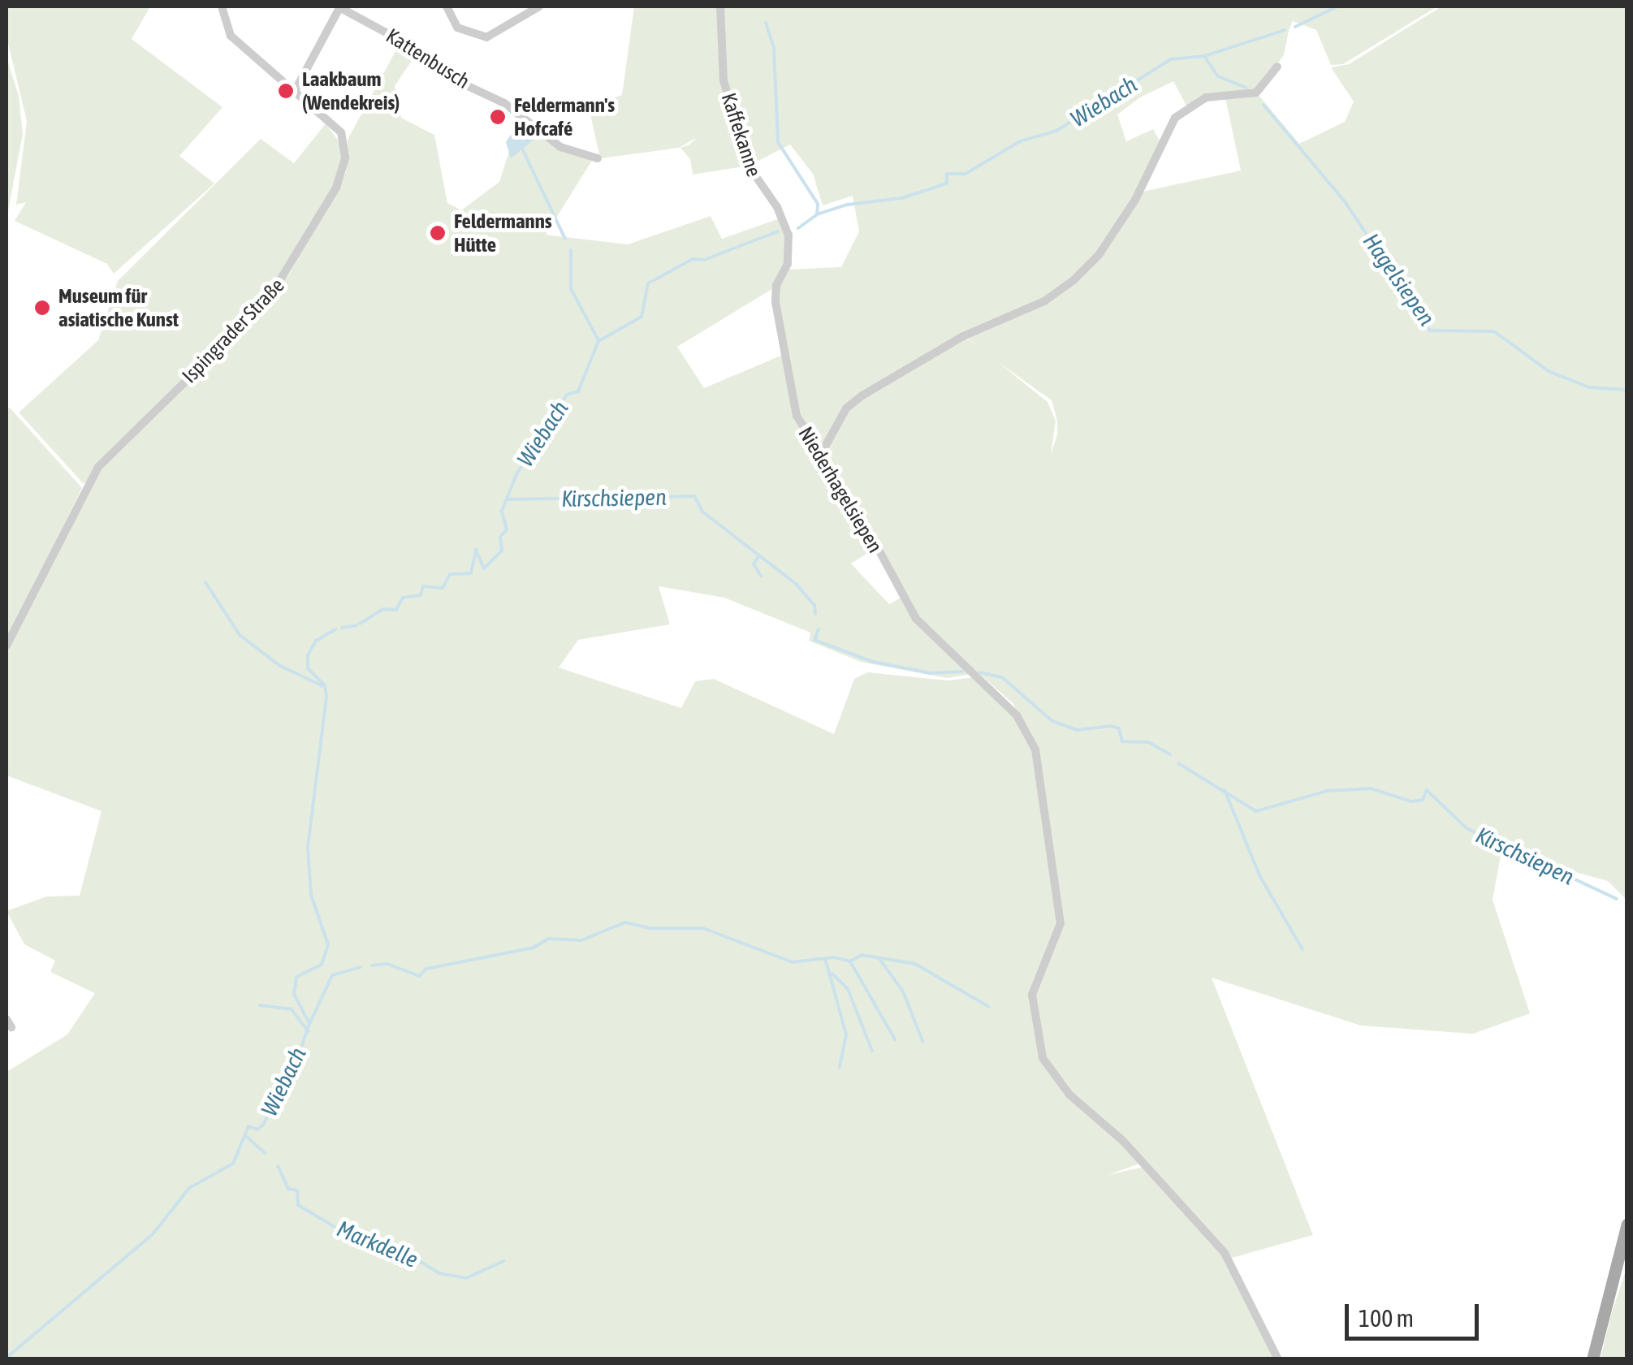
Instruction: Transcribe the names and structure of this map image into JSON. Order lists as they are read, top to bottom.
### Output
{
  "streets": {
    "street": [
      "Kattenbusch",
      "Kaffekanne",
      "Ispingrader Straße",
      "Niederhagelsiepen"
    ]
  },
  "crossings": [
    ["Kaffekanne", "Niederhagelsiepen"]
  ],
  "water": [
    "Wiebach",
    "Hagelsiepen",
    "Kirschsiepen",
    "Markdelle"
  ],
  "places": [
    "Laakbaum (Wendekreis)",
    "Feldermann's Hofcafé",
    "Feldermanns Hütte",
    "Museum für asiatische Kunst"
  ],
  "scale_bar": "100 m"
}
